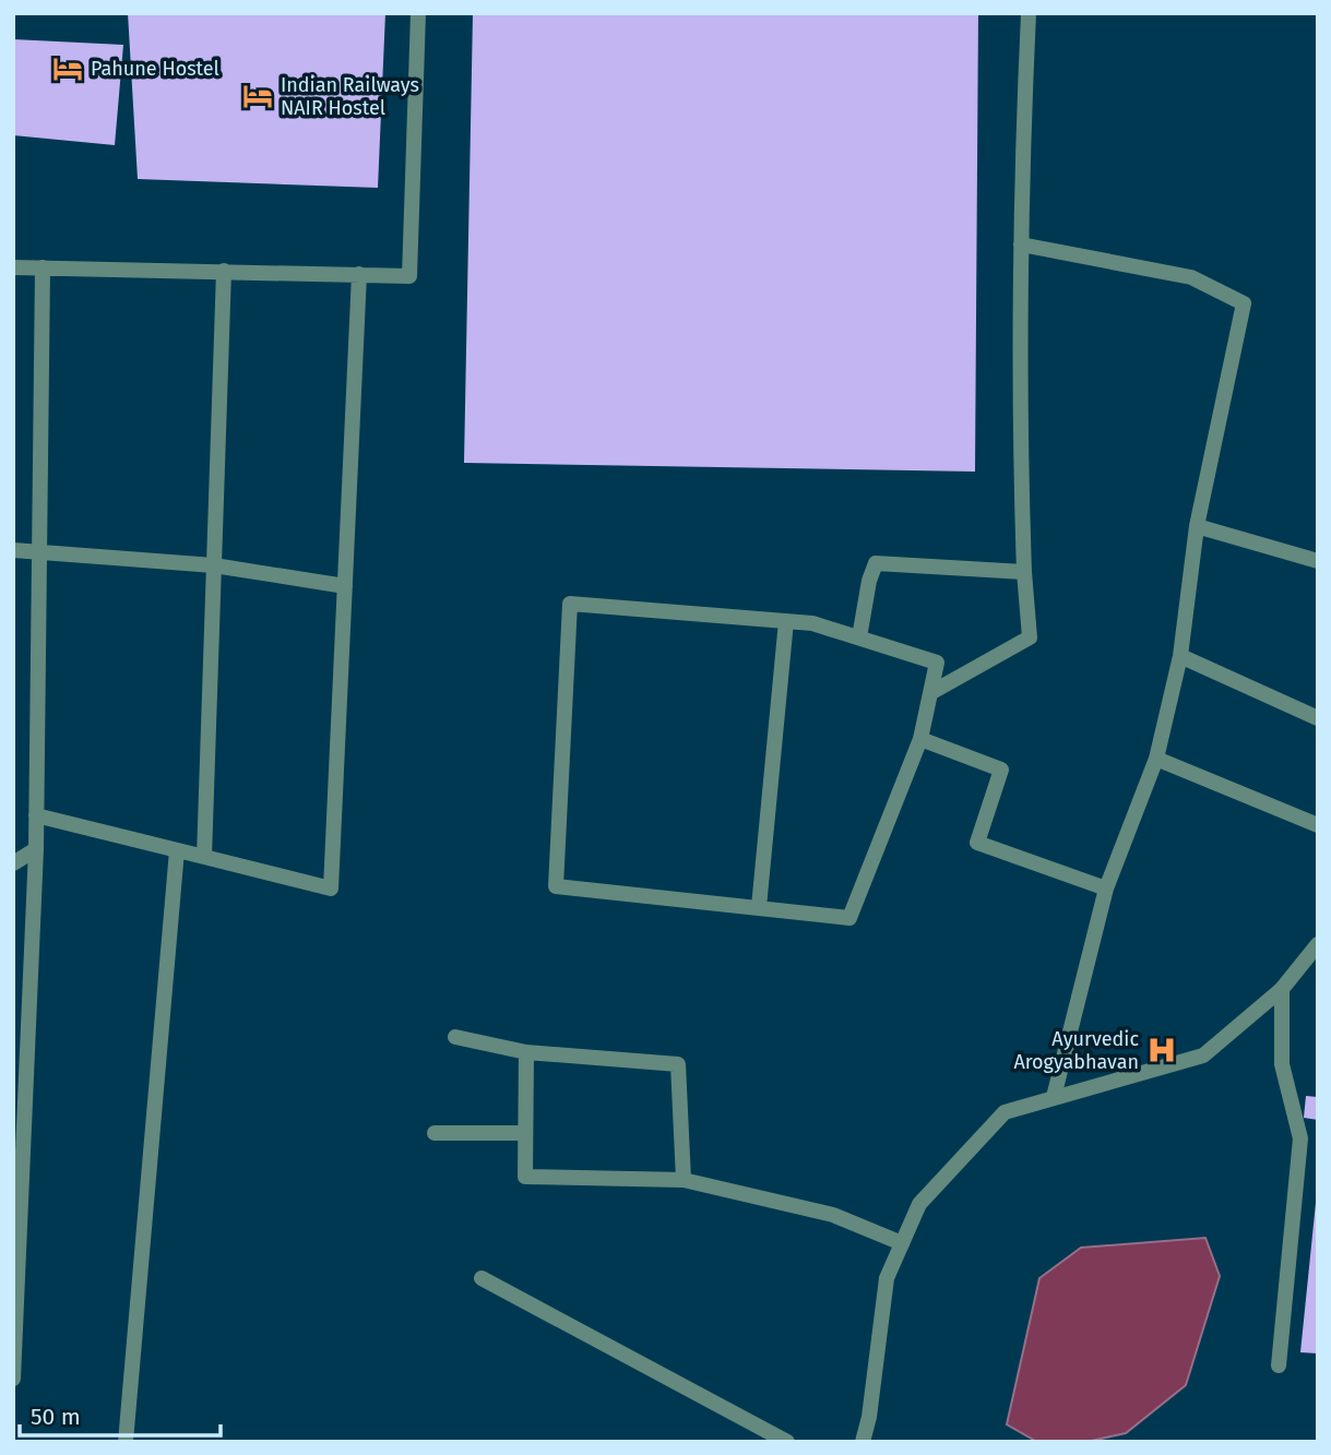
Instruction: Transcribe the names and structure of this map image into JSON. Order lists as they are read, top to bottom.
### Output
{
  "places": {
    "hotel": ["Pahune Hostel", "Indian Railways NAIR Hostel"],
    "hospital": ["Ayurvedic Arogyabhavan"]
  },
  "scale_bar": "50 m"
}
